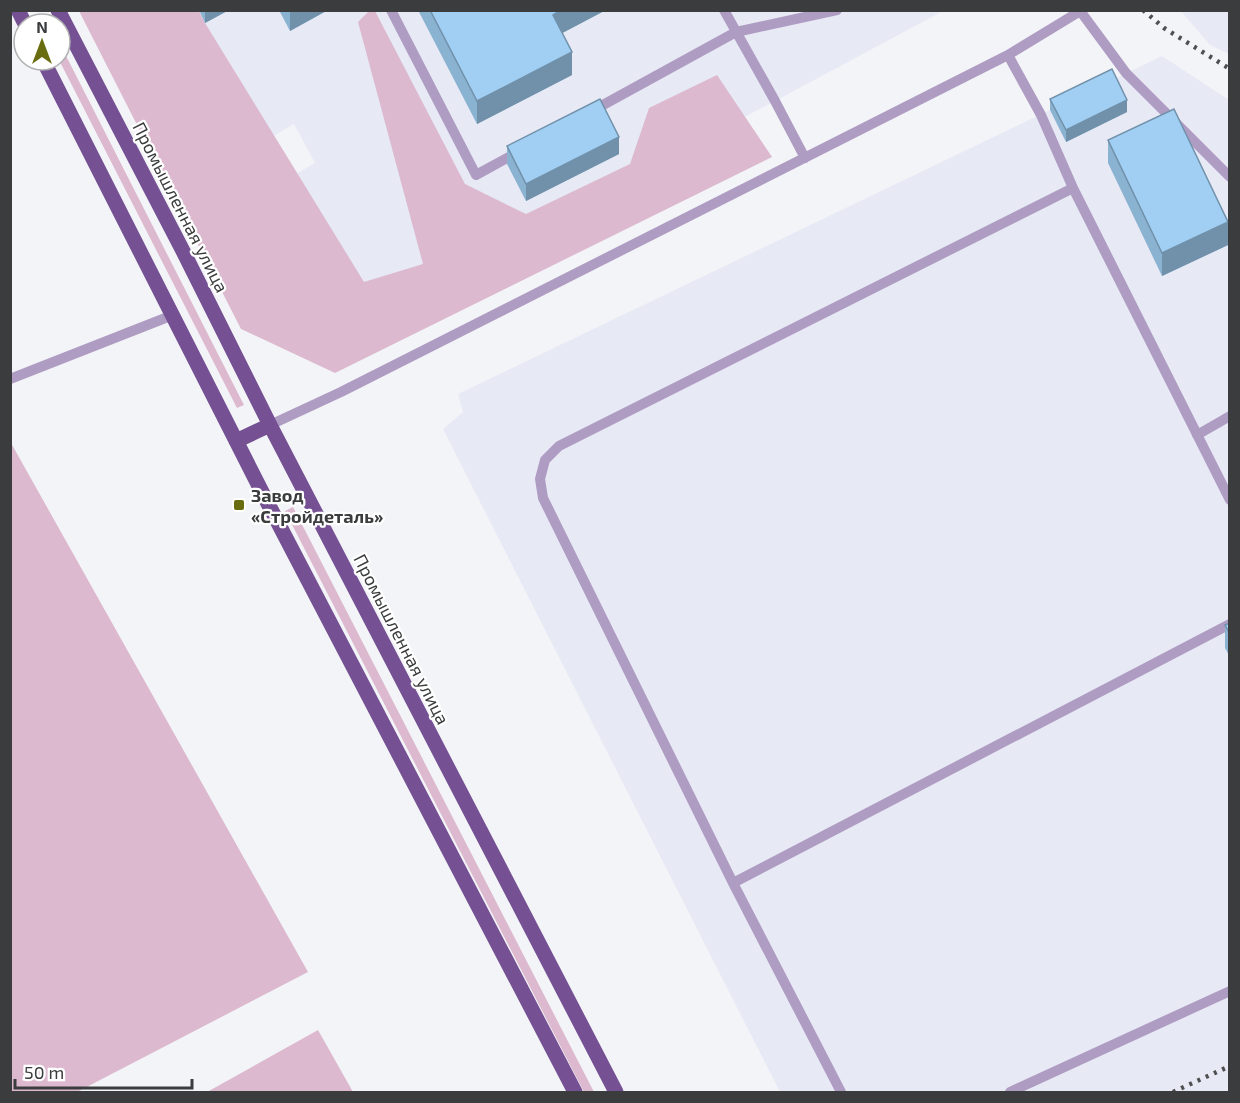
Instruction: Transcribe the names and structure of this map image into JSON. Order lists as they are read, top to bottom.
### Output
{
  "streets": {
    "main road": ["Промышленная улица"]
  },
  "places": {
    "transit": ["Завод «Стройдеталь»"]
  },
  "scale_bar": "50 m",
  "north": "top"
}
